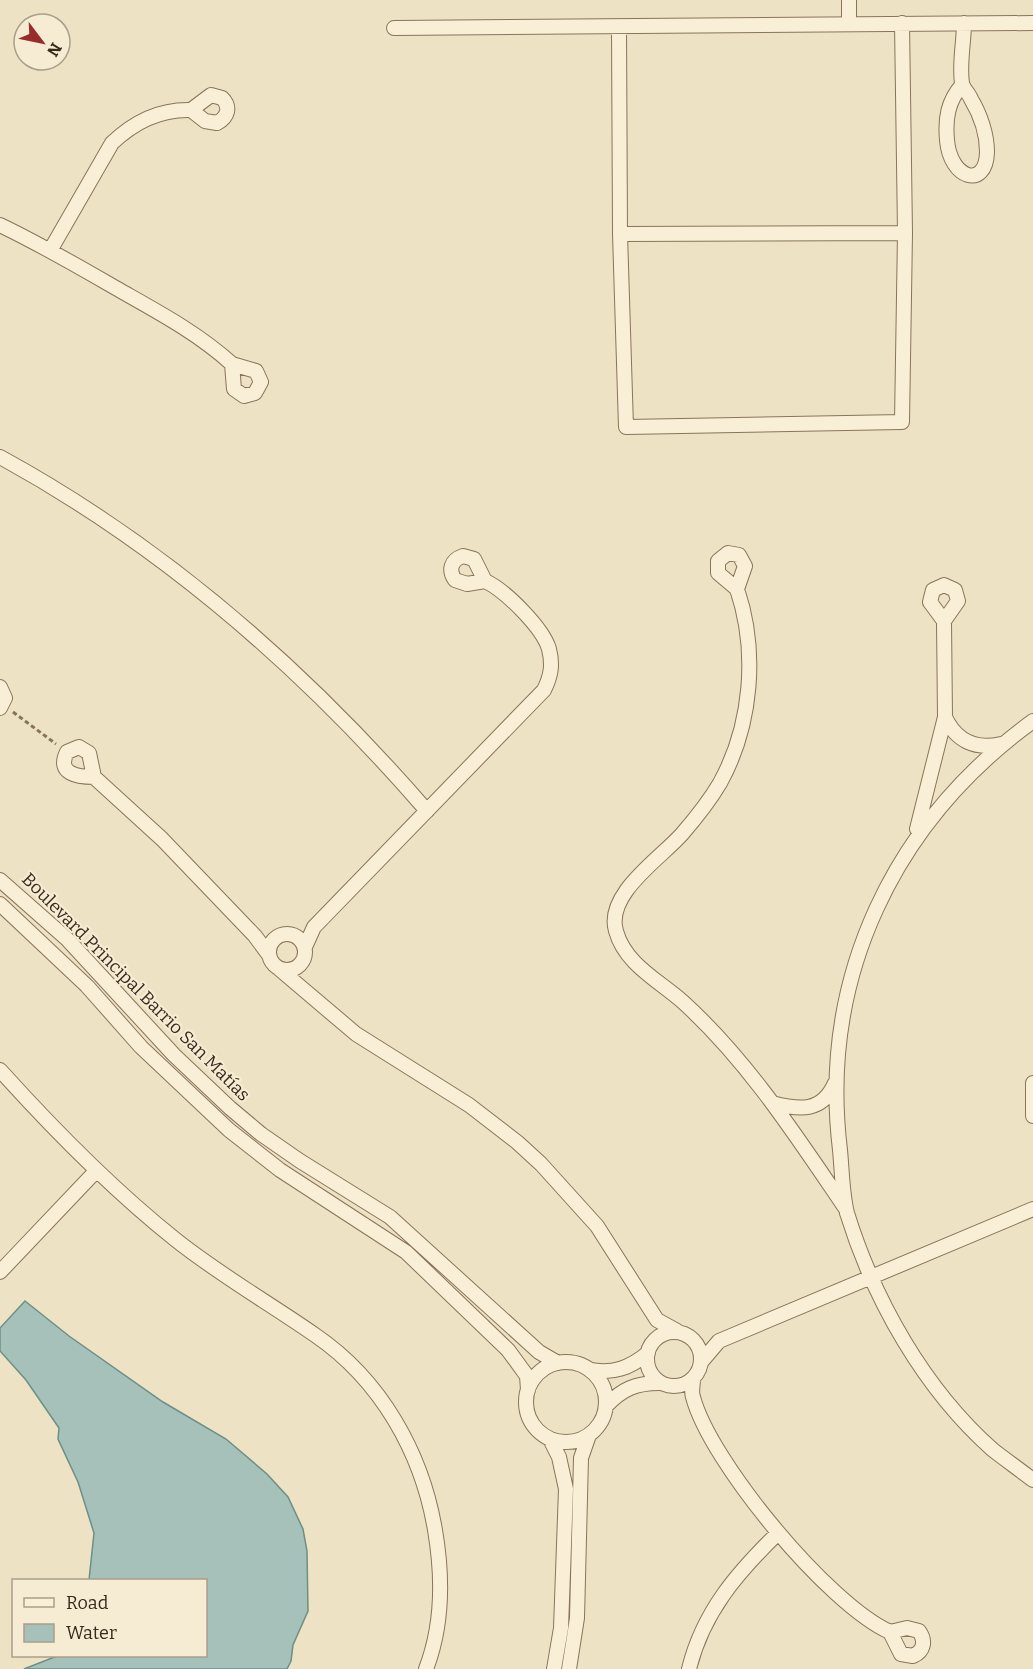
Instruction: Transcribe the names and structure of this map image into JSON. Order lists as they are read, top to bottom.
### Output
{
  "streets": {
    "street": ["Boulevard Principal Barrio San Matías"]
  },
  "legend": ["Road", "Water"],
  "north": "bottom right"
}
